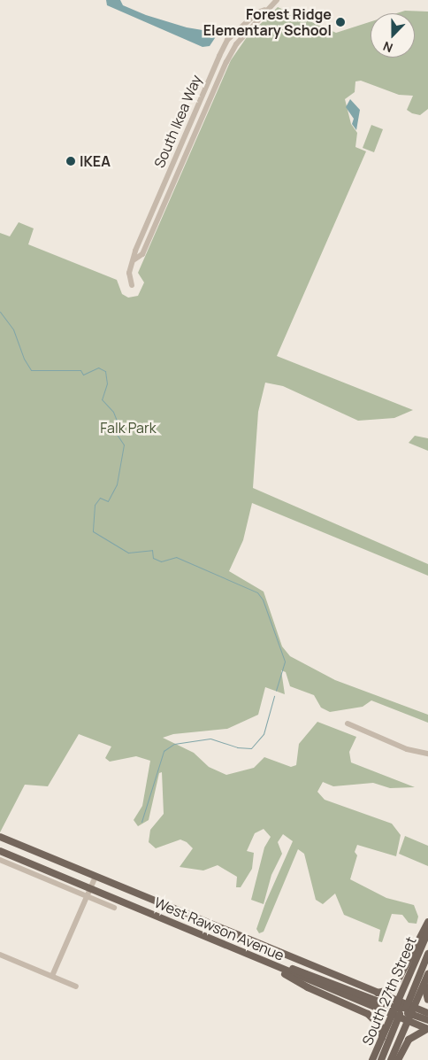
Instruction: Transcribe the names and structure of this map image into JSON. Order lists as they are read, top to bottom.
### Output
{
  "streets": {
    "main road": ["West Rawson Avenue", "South 27th Street"],
    "street": ["South Ikea Way"]
  },
  "crossings": [
    ["West Rawson Avenue", "South 27th Street"]
  ],
  "parks": ["Falk Park"],
  "places": ["Forest Ridge Elementary School", "IKEA"],
  "north": "bottom"
}
